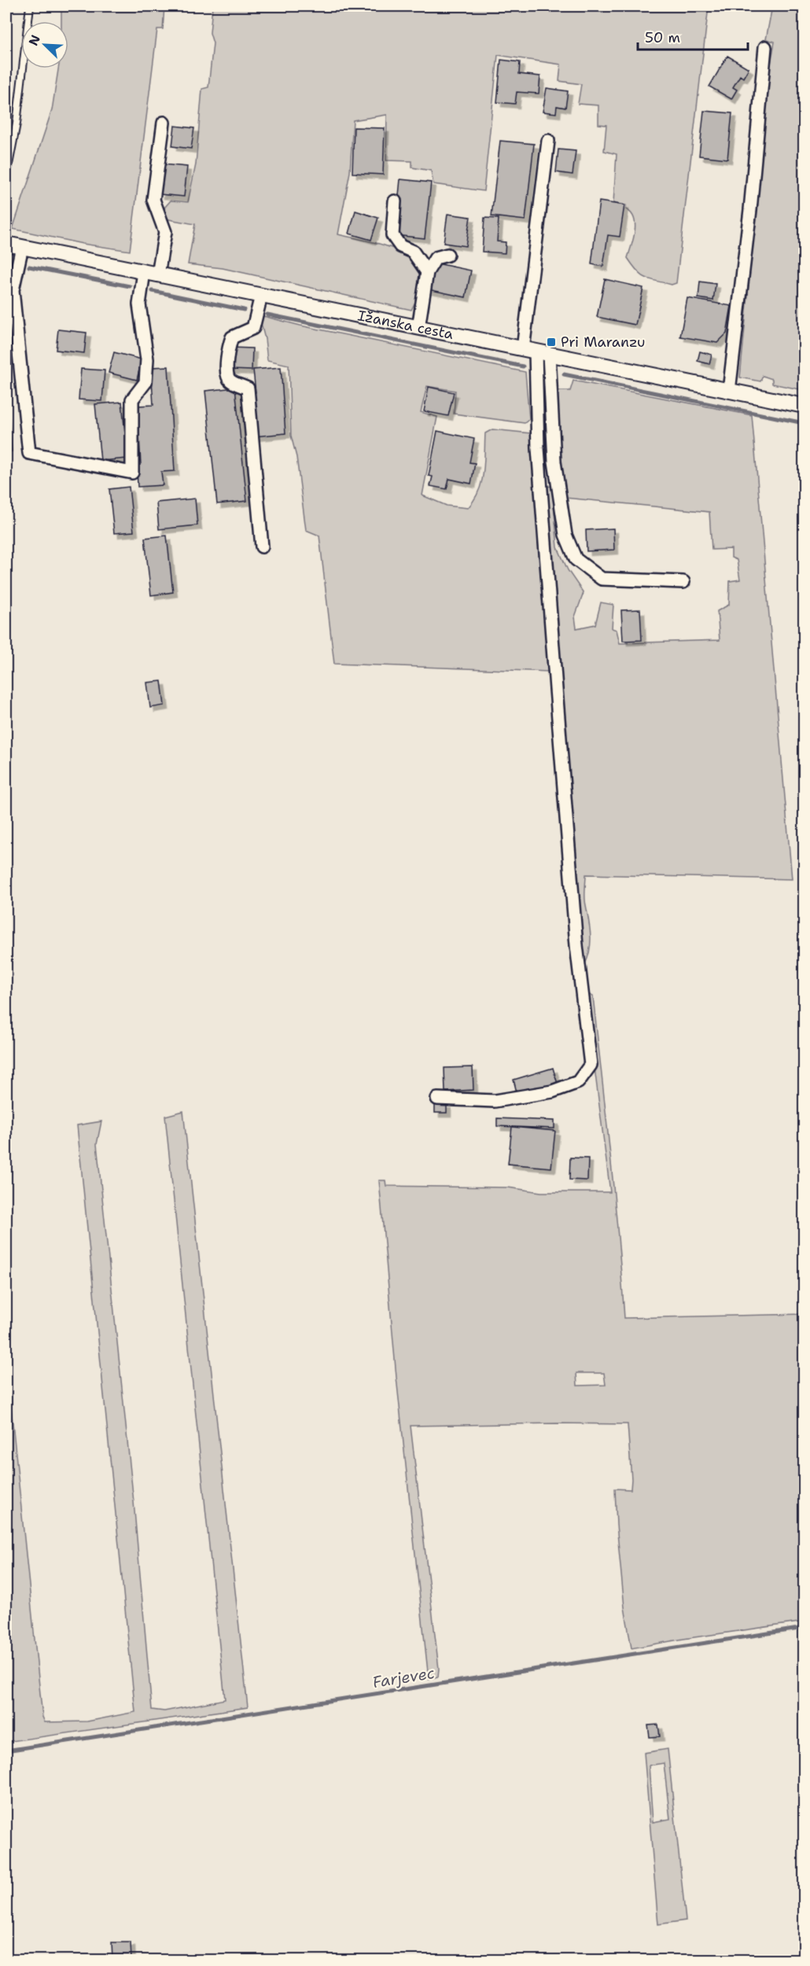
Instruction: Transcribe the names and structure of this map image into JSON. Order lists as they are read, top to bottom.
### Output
{
  "streets": {
    "street": ["Ižanska cesta"]
  },
  "water": ["Farjevec"],
  "places": {
    "transit": ["Pri Maranzu"]
  },
  "scale_bar": "50 m",
  "north": "top left"
}
